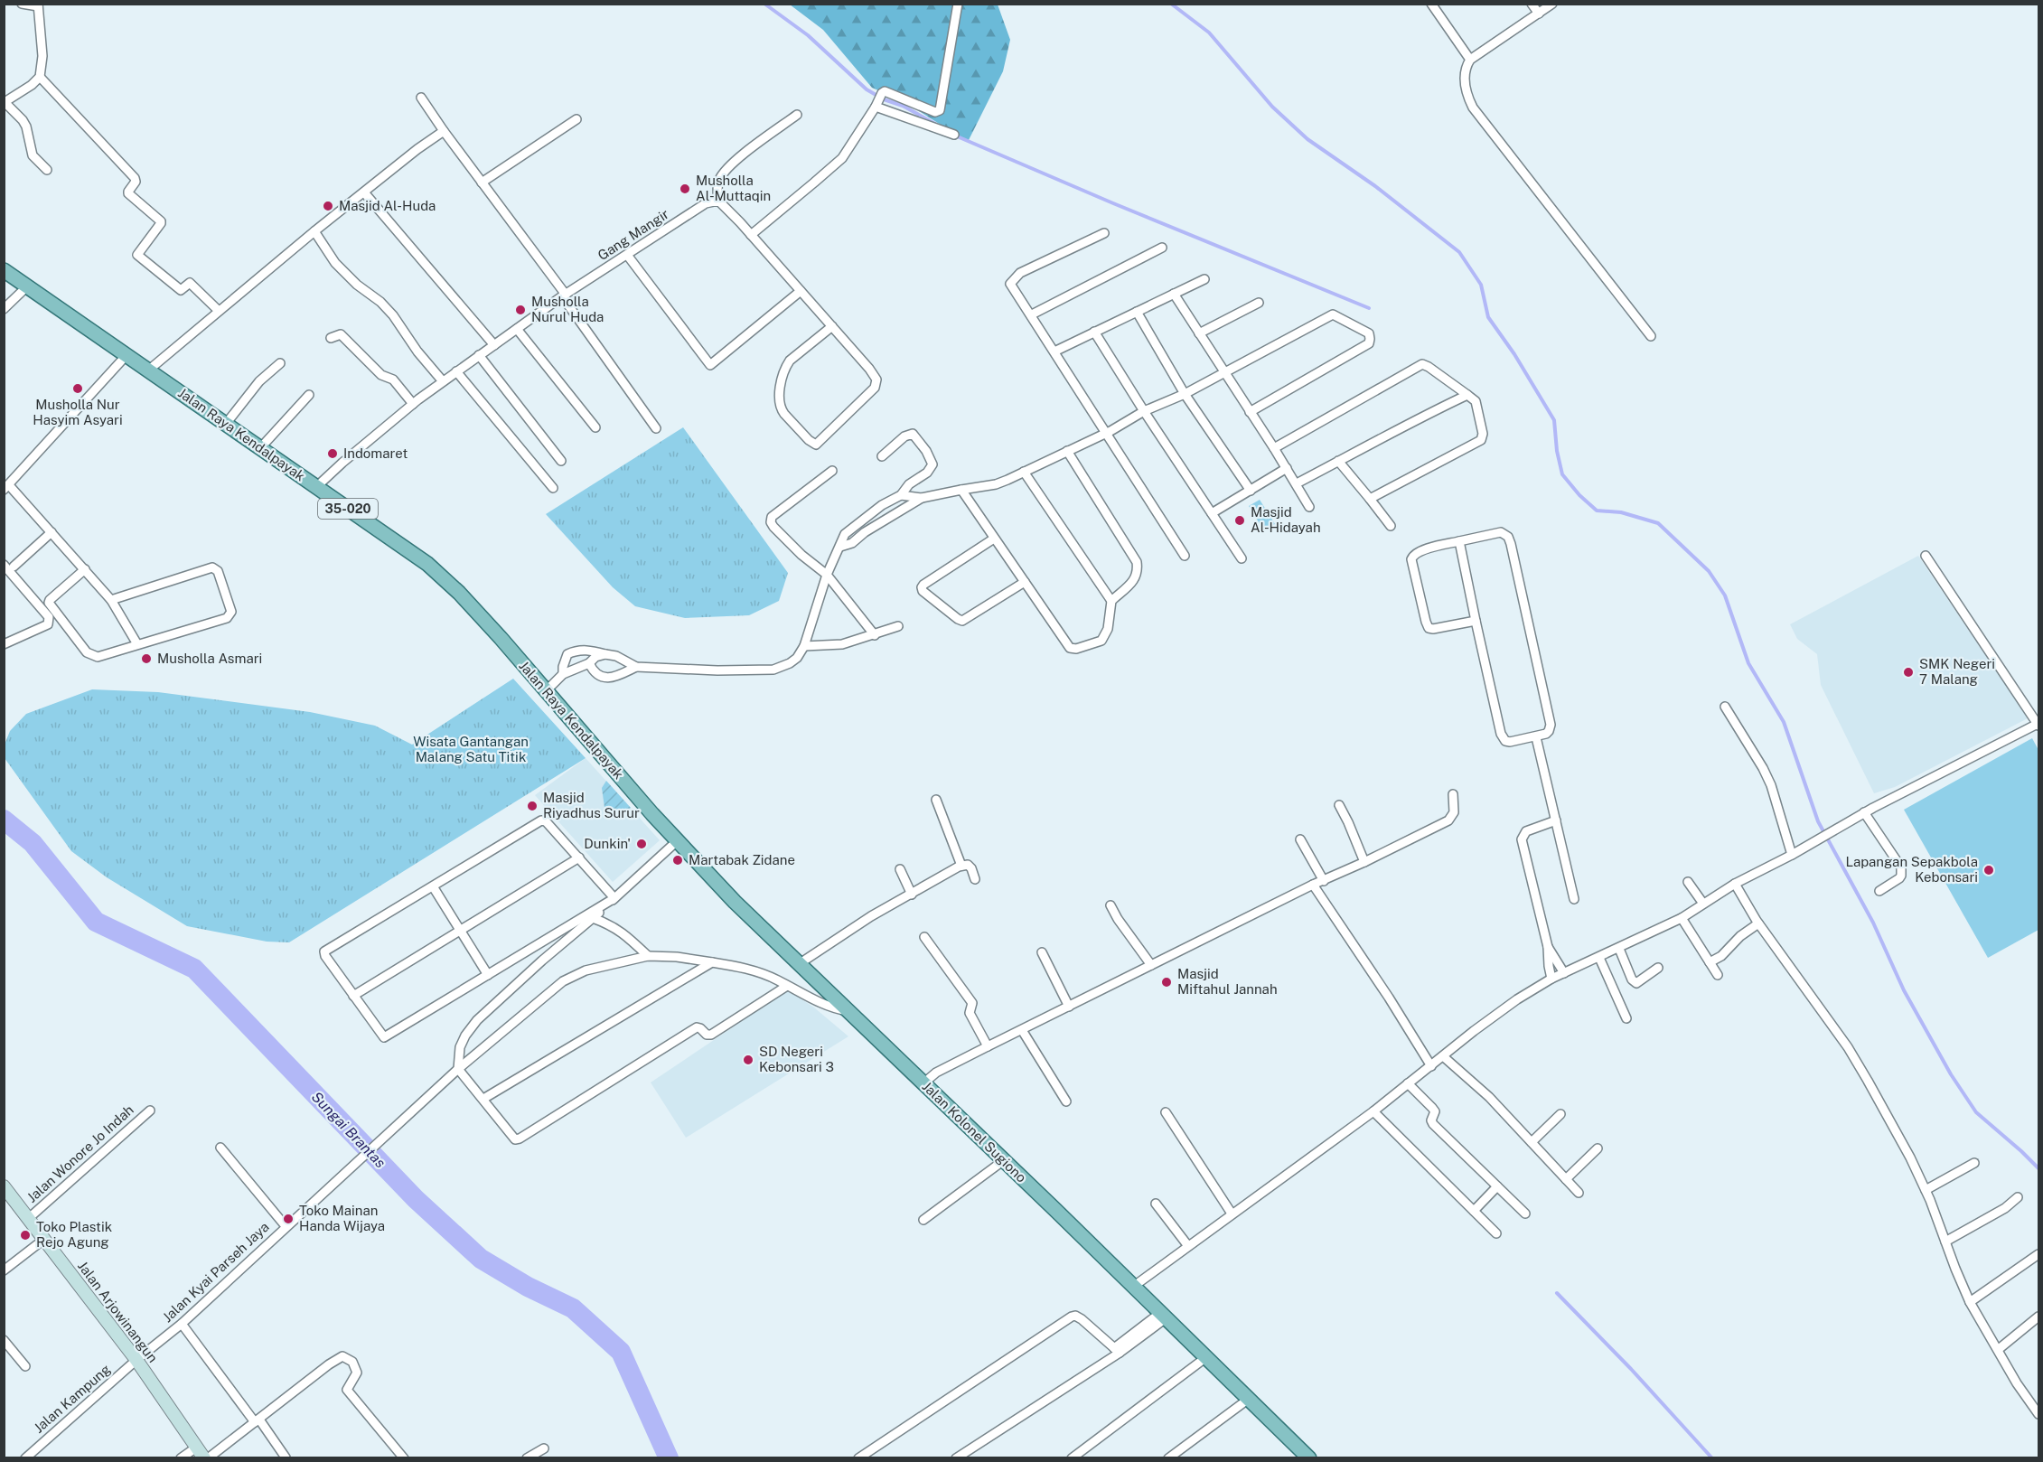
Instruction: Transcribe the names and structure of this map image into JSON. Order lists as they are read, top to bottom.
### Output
{
  "streets": {
    "main road": [
      "Jalan Raya Kendalpayak",
      "35-020",
      "Jalan Kolonel Sugiono",
      "Jalan Arjowinangun"
    ],
    "street": [
      "Gang Mangir",
      "Jalan Wonore Jo Indah",
      "Jalan Kyai Parseh Jaya",
      "Jalan Kampung"
    ]
  },
  "crossings": [
    ["Gang Mangir", "Jalan Raya Kendalpayak"],
    ["Jalan Raya Kendalpayak", "Jalan Kolonel Sugiono"],
    ["Jalan Kolonel Sugiono", "Jalan Kyai Parseh Jaya"],
    ["Jalan Wonore Jo Indah", "Jalan Arjowinangun"],
    ["Jalan Kyai Parseh Jaya", "Jalan Arjowinangun"],
    ["Jalan Kyai Parseh Jaya", "Jalan Kampung"],
    ["Jalan Arjowinangun", "Jalan Kampung"]
  ],
  "water": ["Sungai Brantas"],
  "parks": ["Wisata Gantangan Malang Satu Titik"],
  "places": [
    "Musholla Al-Muttaqin",
    "Masjid Al-Huda",
    "Musholla Nurul Huda",
    "Musholla Nur Hasyim Asyari",
    "Indomaret",
    "Masjid Al-Hidayah",
    "Musholla Asmari",
    "SMK Negeri 7 Malang",
    "Masjid Riyadhus Surur",
    "Dunkin'",
    "Martabak Zidane",
    "Lapangan Sepakbola Kebonsari",
    "Masjid Miftahul Jannah",
    "SD Negeri Kebonsari 3",
    "Toko Mainan Handa Wijaya",
    "Toko Plastik Rejo Agung"
  ]
}
